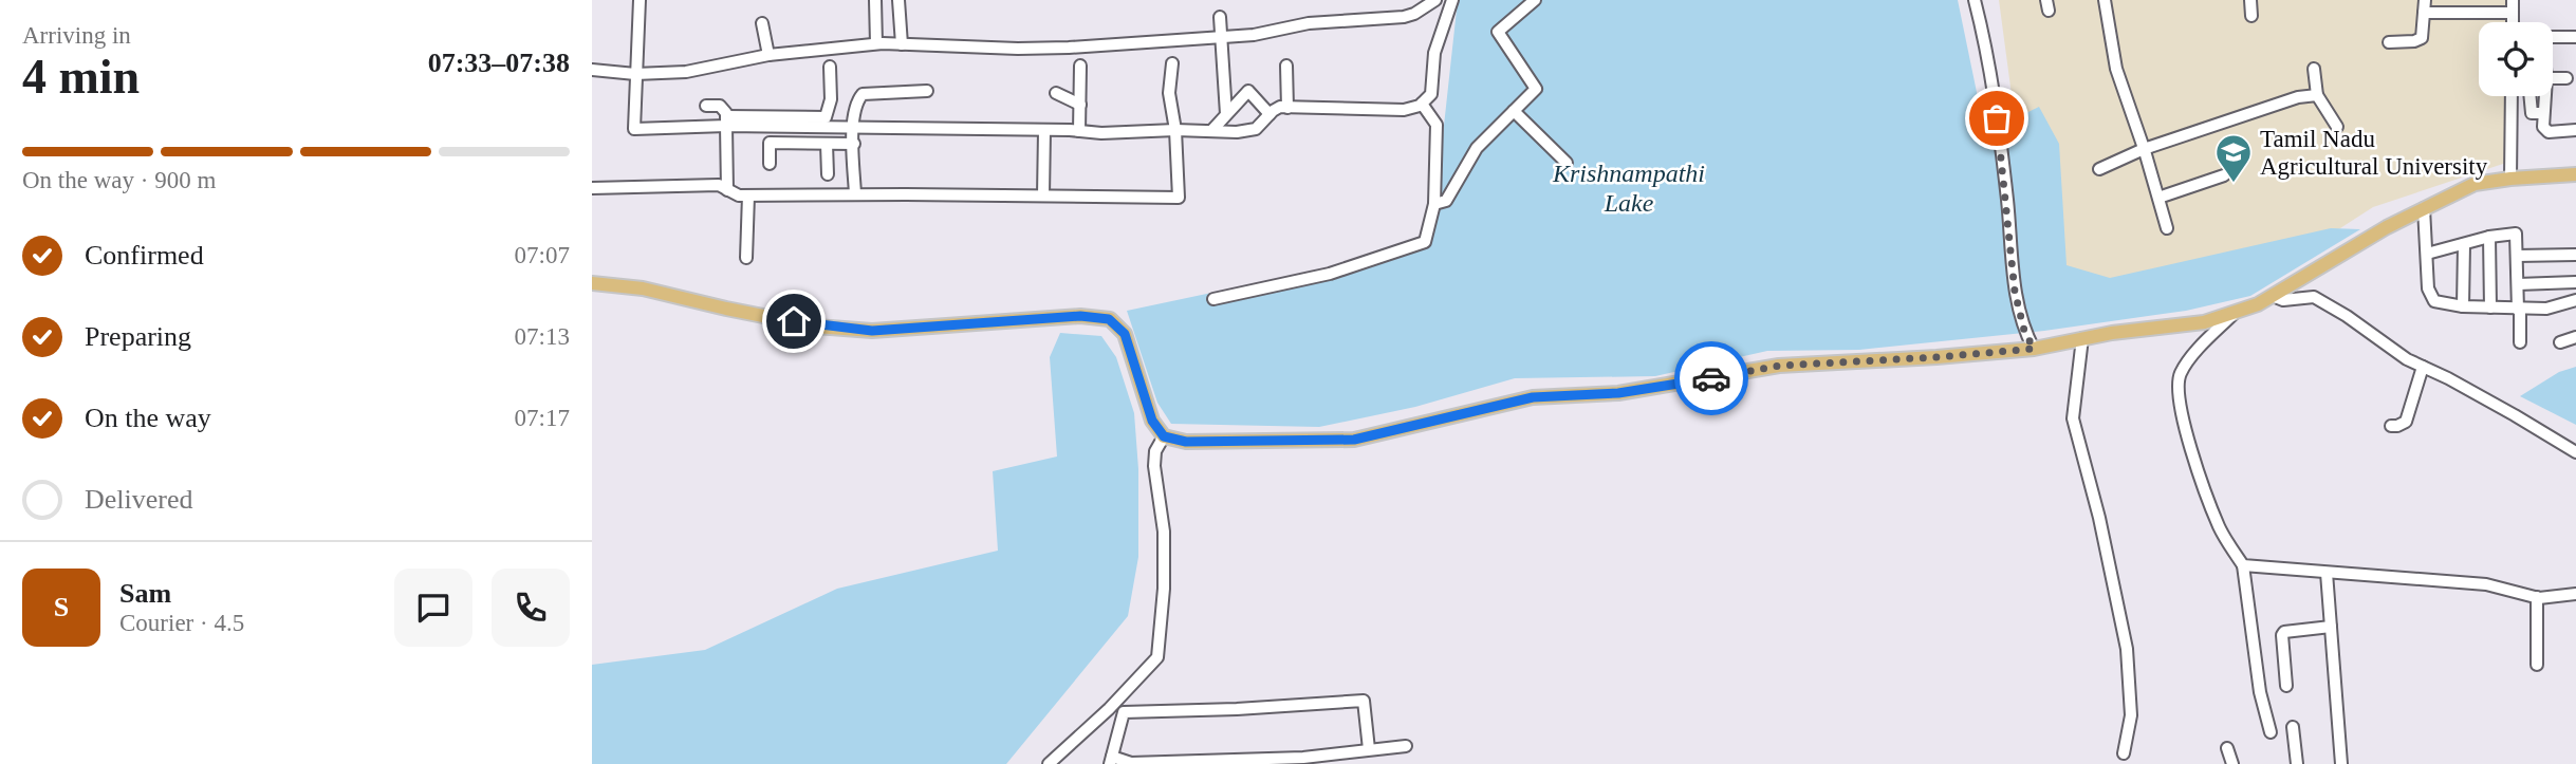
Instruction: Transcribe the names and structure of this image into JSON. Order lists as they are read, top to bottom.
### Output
{
  "water": ["Krishnampathi Lake"],
  "places": {
    "school or university": ["Tamil Nadu Agricultural University"]
  },
  "page": {
    "heading": ["4 min", "Arriving in", "07:33–07:38"],
    "panel": ["Sam", "Courier · 4.5"],
    "bar": "On the way · 900 m",
    "list": [
      ["Confirmed", "07:07"],
      ["Preparing", "07:13"],
      ["On the way", "07:17"],
      "Delivered"
    ],
    "round": "S"
  }
}
